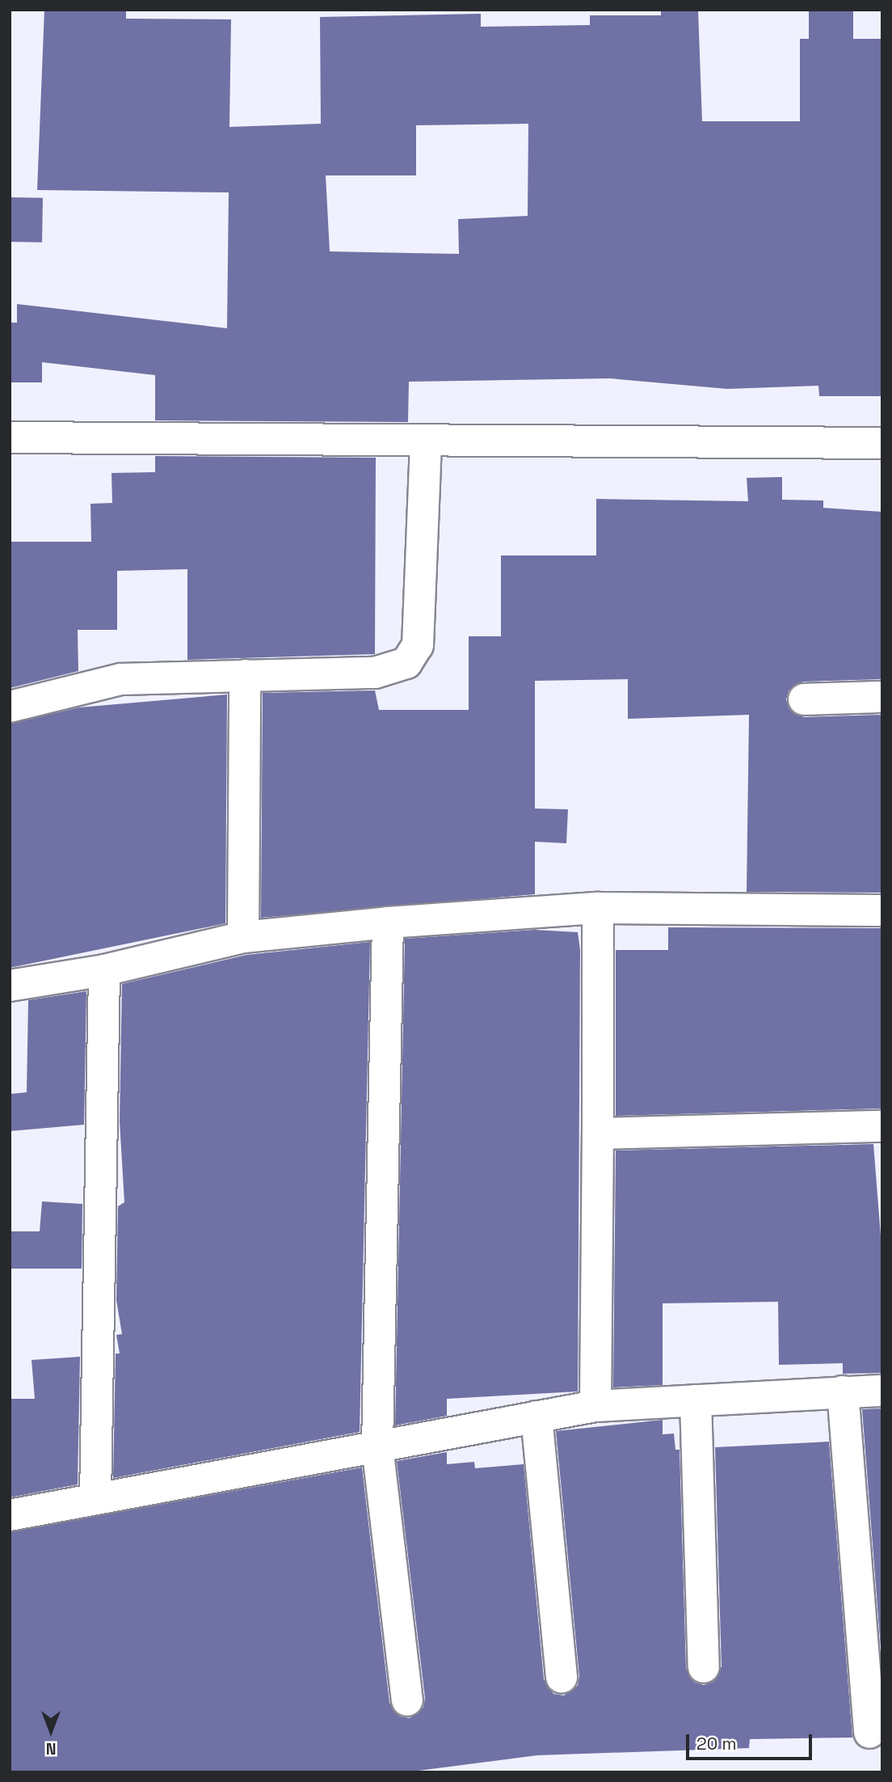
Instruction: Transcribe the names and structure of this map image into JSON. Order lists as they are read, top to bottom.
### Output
{
  "scale_bar": "20 m",
  "north": "bottom"
}
